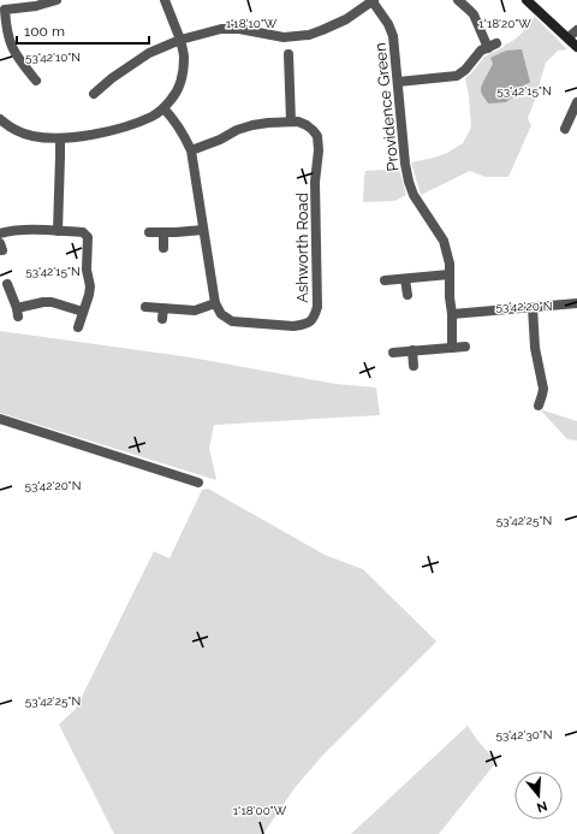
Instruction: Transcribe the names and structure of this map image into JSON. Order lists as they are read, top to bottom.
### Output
{
  "streets": {
    "street": ["Providence Green", "Ashworth Road"]
  },
  "scale_bar": "100 m",
  "north": "bottom",
  "coordinates": [
    "1°18'10\"W",
    "1°18'20\"W",
    "53°42'10\"N",
    "53°42'15\"N",
    "53°42'20\"N",
    "53°42'25\"N",
    "53°42'30\"N",
    "1°18'00\"W"
  ]
}
